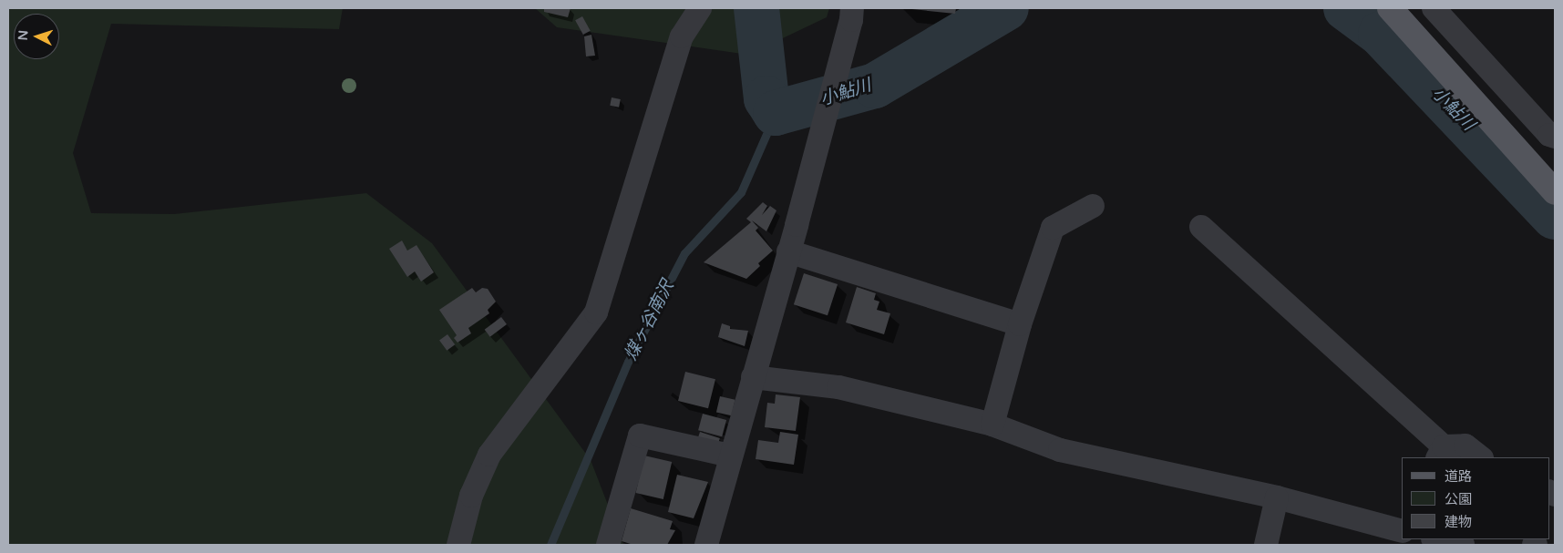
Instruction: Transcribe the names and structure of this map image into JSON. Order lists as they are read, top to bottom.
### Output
{
  "water": ["小鮎川", "煤ヶ谷南沢"],
  "legend": ["道路", "公園", "建物"],
  "north": "left"
}
